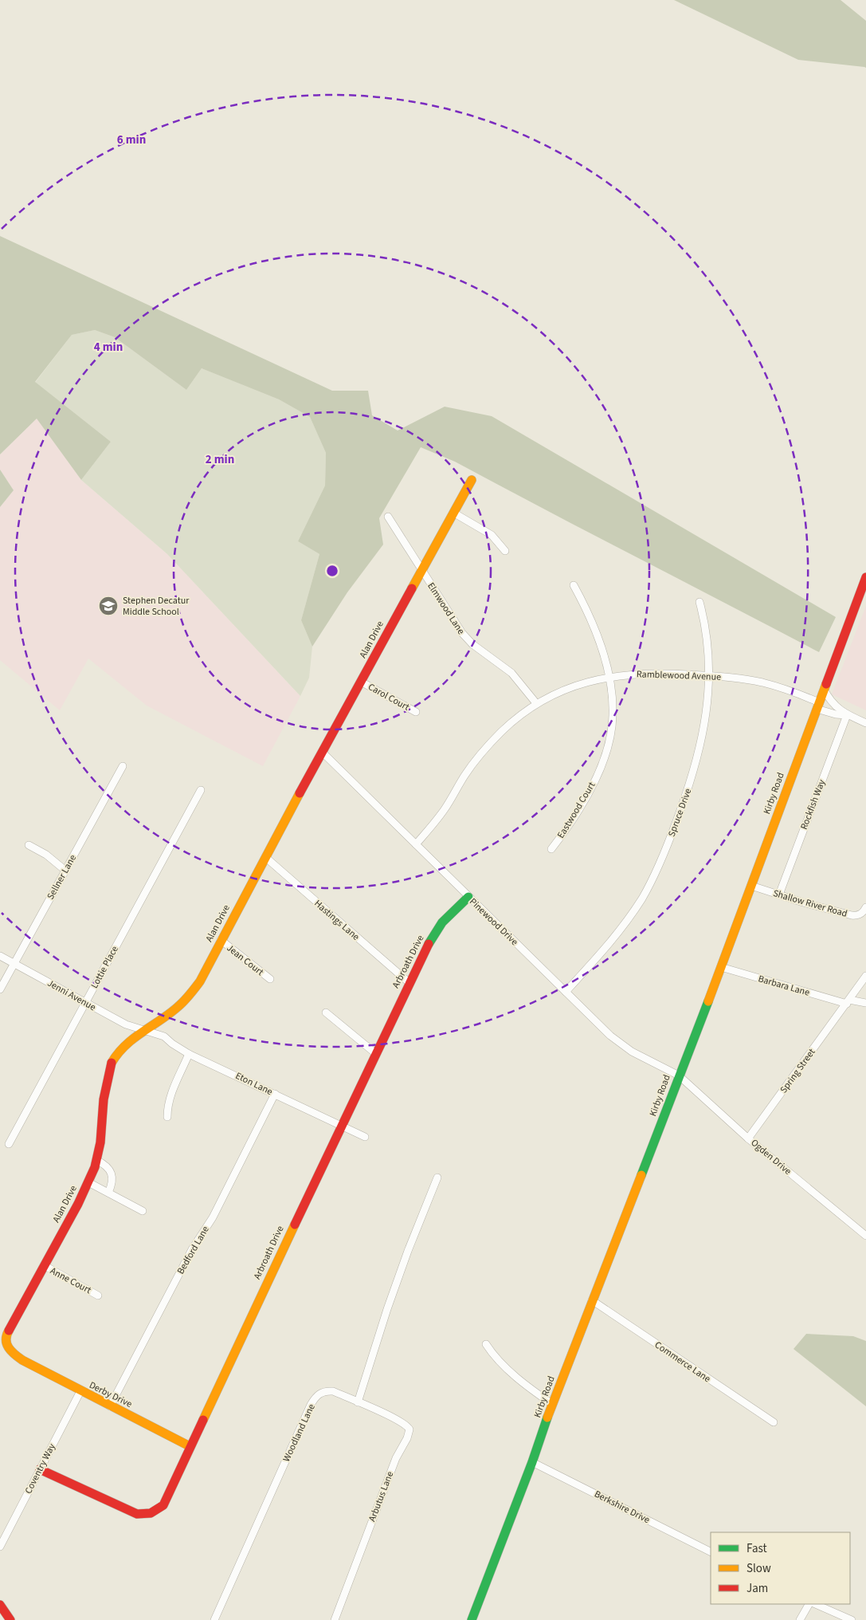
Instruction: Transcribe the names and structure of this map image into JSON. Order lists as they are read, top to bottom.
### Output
{
  "streets": {
    "street": [
      "Elmwood Lane",
      "Alan Drive",
      "Ramblewood Avenue",
      "Carol Court",
      "Kirby Road",
      "Rockfish Way",
      "Eastwood Court",
      "Spruce Drive",
      "Sellner Lane",
      "Shallow River Road",
      "Hastings Lane",
      "Pinewood Drive",
      "Jean Court",
      "Arbroath Drive",
      "Lottie Place",
      "Barbara Lane",
      "Jenni Avenue",
      "Spring Street",
      "Eton Lane",
      "Ogden Drive",
      "Bedford Lane",
      "Anne Court",
      "Commerce Lane",
      "Derby Drive",
      "Woodland Lane",
      "Coventry Way",
      "Arbutus Lane",
      "Berkshire Drive"
    ]
  },
  "crossings": [
    ["Elmwood Lane", "Alan Drive"],
    ["Elmwood Lane", "Ramblewood Avenue"],
    ["Alan Drive", "Carol Court"],
    ["Alan Drive", "Hastings Lane"],
    ["Alan Drive", "Pinewood Drive"],
    ["Alan Drive", "Jean Court"],
    ["Alan Drive", "Jenni Avenue"],
    ["Alan Drive", "Eton Lane"],
    ["Alan Drive", "Anne Court"],
    ["Alan Drive", "Derby Drive"],
    ["Ramblewood Avenue", "Kirby Road"],
    ["Ramblewood Avenue", "Eastwood Court"],
    ["Ramblewood Avenue", "Spruce Drive"],
    ["Ramblewood Avenue", "Pinewood Drive"],
    ["Kirby Road", "Shallow River Road"],
    ["Kirby Road", "Pinewood Drive"],
    ["Kirby Road", "Barbara Lane"],
    ["Kirby Road", "Ogden Drive"],
    ["Kirby Road", "Commerce Lane"],
    ["Kirby Road", "Berkshire Drive"],
    ["Rockfish Way", "Shallow River Road"],
    ["Spruce Drive", "Pinewood Drive"],
    ["Sellner Lane", "Jenni Avenue"],
    ["Hastings Lane", "Arbroath Drive"],
    ["Pinewood Drive", "Arbroath Drive"],
    ["Pinewood Drive", "Ogden Drive"],
    ["Arbroath Drive", "Eton Lane"],
    ["Arbroath Drive", "Derby Drive"],
    ["Arbroath Drive", "Coventry Way"],
    ["Lottie Place", "Jenni Avenue"],
    ["Barbara Lane", "Spring Street"],
    ["Jenni Avenue", "Eton Lane"],
    ["Spring Street", "Ogden Drive"],
    ["Eton Lane", "Bedford Lane"],
    ["Bedford Lane", "Derby Drive"],
    ["Derby Drive", "Coventry Way"],
    ["Woodland Lane", "Arbutus Lane"]
  ],
  "places": {
    "school or university": ["Stephen Decatur Middle School"]
  },
  "legend": ["Fast", "Slow", "Jam"],
  "rings": ["6 min", "4 min", "2 min"]
}
